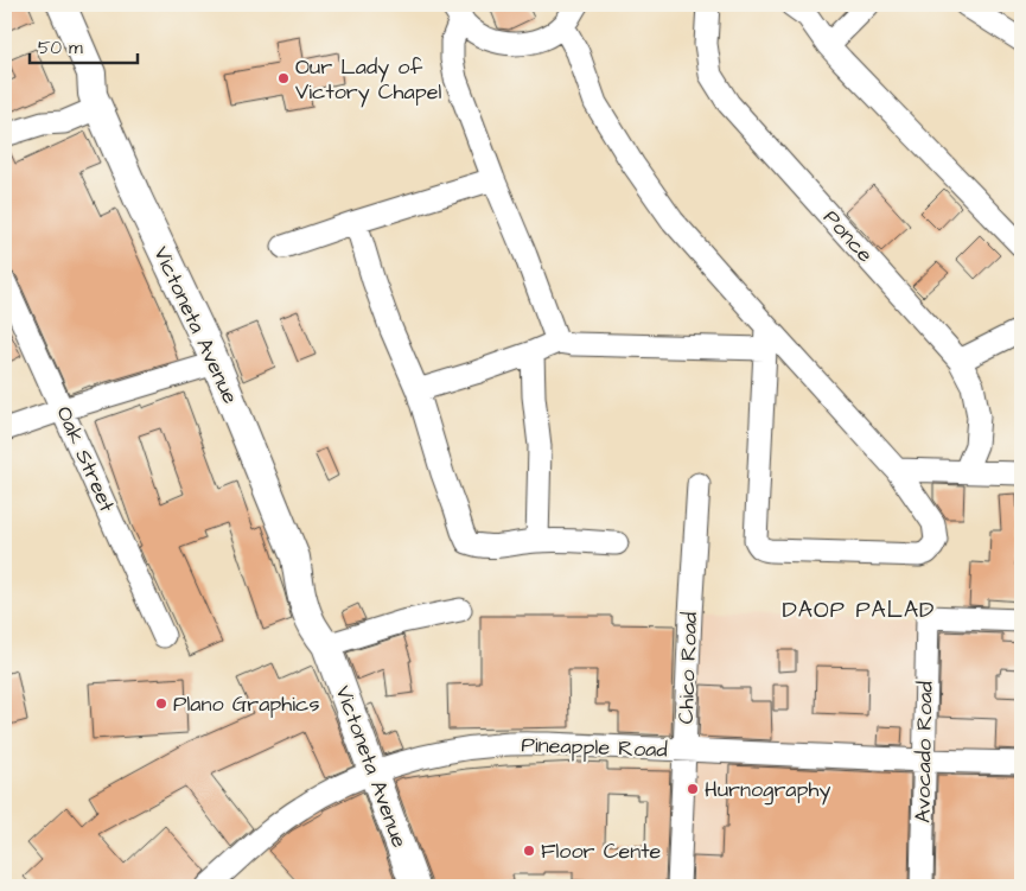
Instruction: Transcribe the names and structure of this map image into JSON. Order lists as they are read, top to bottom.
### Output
{
  "streets": {
    "main road": ["Victoneta Avenue"],
    "street": [
      "Ponce",
      "Oak Street",
      "Chico Road",
      "Pineapple Road",
      "Avocado Road"
    ]
  },
  "crossings": [
    ["Victoneta Avenue", "Pineapple Road"],
    ["Chico Road", "Pineapple Road"],
    ["Pineapple Road", "Avocado Road"]
  ],
  "districts": ["DAOP PALAD"],
  "places": [
    "Our Lady of Victory Chapel",
    "Plano Graphics",
    "Hurnography",
    "Floor Cente"
  ],
  "scale_bar": "50 m"
}
